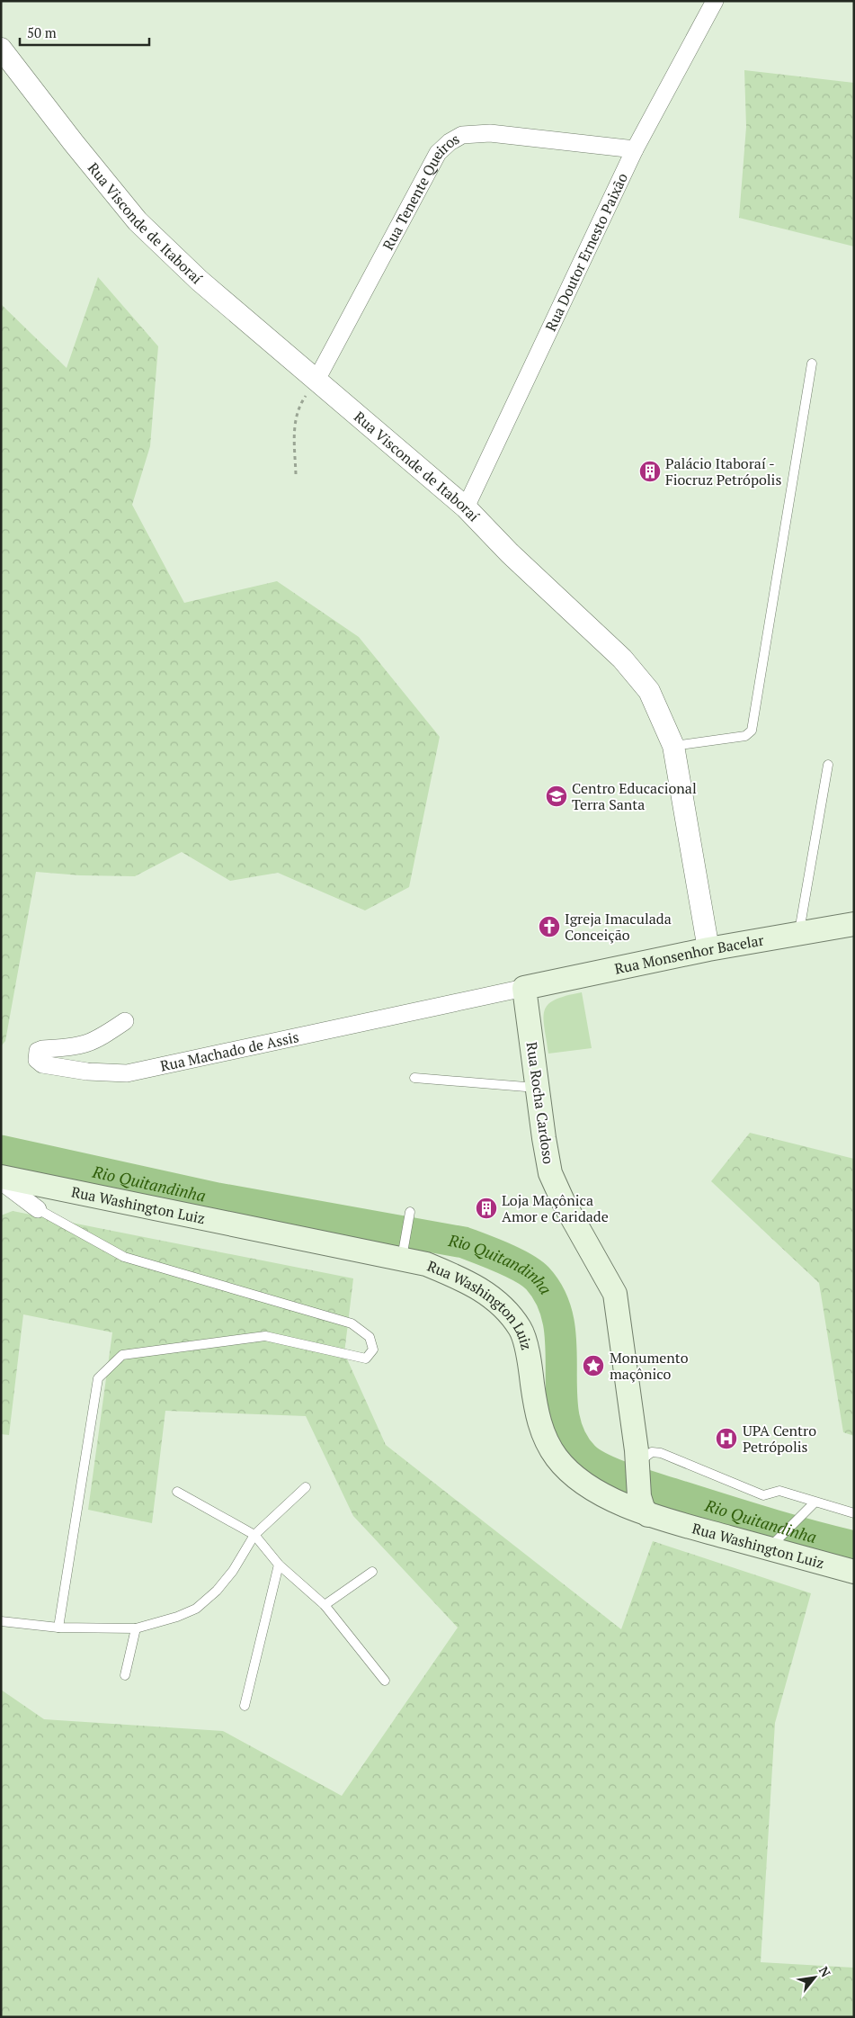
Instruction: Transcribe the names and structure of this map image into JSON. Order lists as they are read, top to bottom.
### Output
{
  "streets": {
    "main road": ["Rua Monsenhor Bacelar", "Rua Rocha Cardoso", "Rua Washington Luiz"],
    "street": [
      "Rua Tenente Queiros",
      "Rua Visconde de Itaboraí",
      "Rua Doutor Ernesto Paixão",
      "Rua Machado de Assis"
    ]
  },
  "crossings": [
    ["Rua Tenente Queiros", "Rua Visconde de Itaboraí"],
    ["Rua Tenente Queiros", "Rua Doutor Ernesto Paixão"],
    ["Rua Visconde de Itaboraí", "Rua Doutor Ernesto Paixão"],
    ["Rua Visconde de Itaboraí", "Rua Monsenhor Bacelar"],
    ["Rua Monsenhor Bacelar", "Rua Machado de Assis"],
    ["Rua Monsenhor Bacelar", "Rua Rocha Cardoso"],
    ["Rua Machado de Assis", "Rua Rocha Cardoso"],
    ["Rua Rocha Cardoso", "Rua Washington Luiz"]
  ],
  "water": ["Rio Quitandinha"],
  "places": {
    "building": ["Palácio Itaboraí - Fiocruz Petrópolis", "Loja Maçônica Amor e Caridade"],
    "school or university": ["Centro Educacional Terra Santa"],
    "church": ["Igreja Imaculada Conceição"],
    "place": ["Monumento maçônico"],
    "hospital": ["UPA Centro Petrópolis"]
  },
  "scale_bar": "50 m",
  "north": "top right"
}
